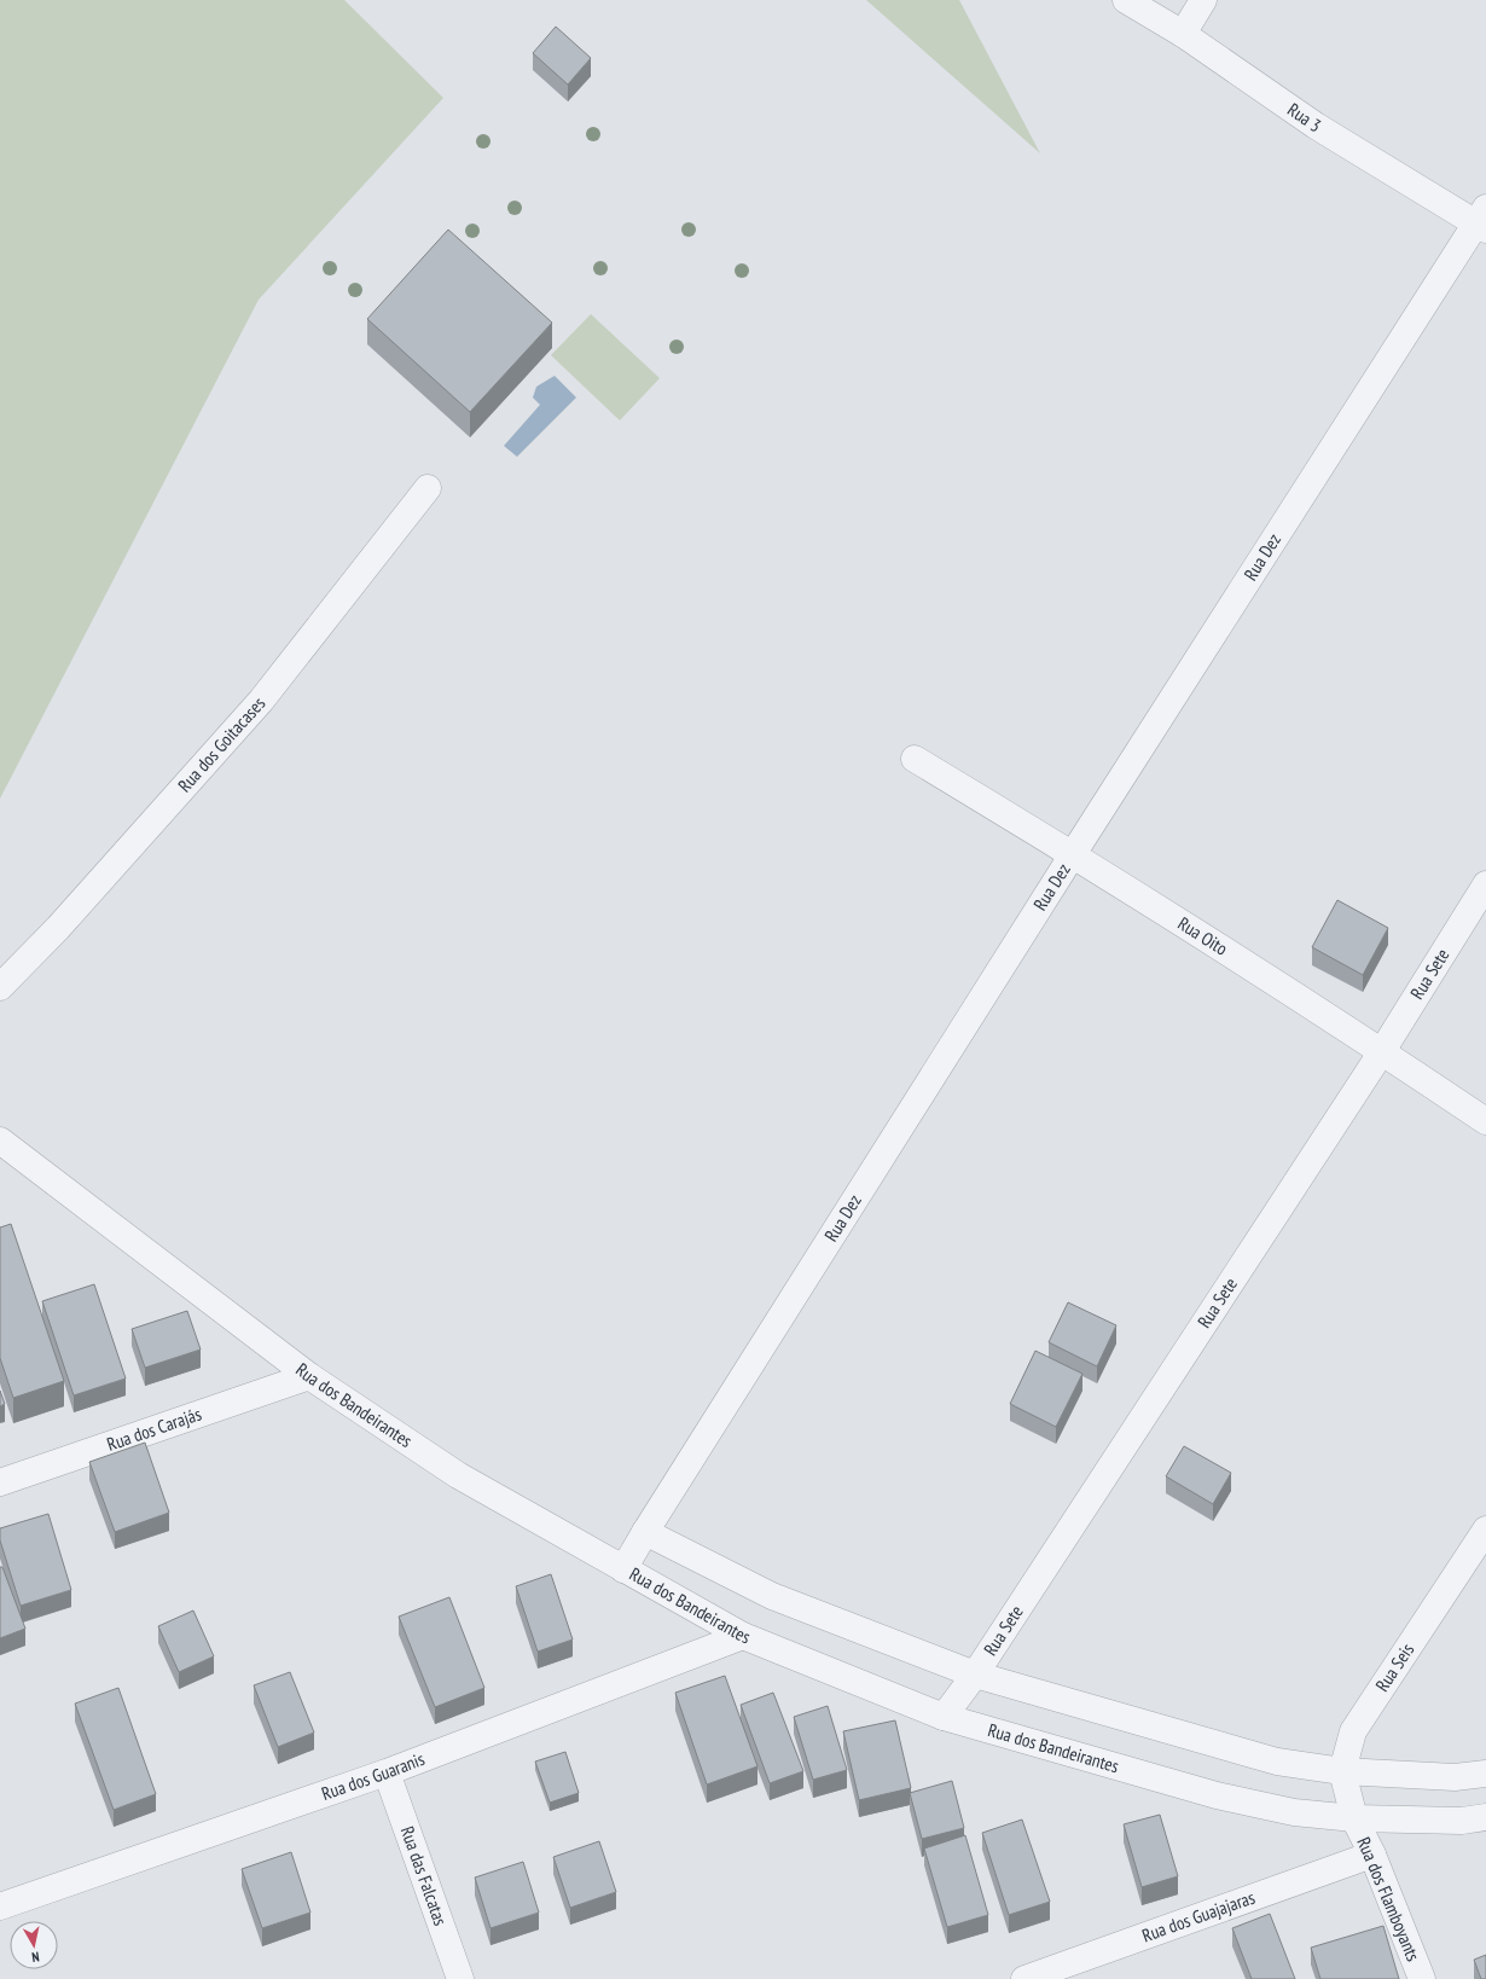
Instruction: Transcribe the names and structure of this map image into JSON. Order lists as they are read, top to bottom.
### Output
{
  "streets": {
    "street": [
      "Rua 3",
      "Rua Dez",
      "Rua dos Goitacases",
      "Rua Oito",
      "Rua Sete",
      "Rua dos Bandeirantes",
      "Rua dos Carajás",
      "Rua Seis",
      "Rua dos Guaranis",
      "Rua das Falcatas",
      "Rua dos Flamboyants",
      "Rua dos Guajajaras"
    ]
  },
  "crossings": [
    ["Rua 3", "Rua Dez"],
    ["Rua Dez", "Rua Oito"],
    ["Rua Dez", "Rua dos Bandeirantes"],
    ["Rua Oito", "Rua Sete"],
    ["Rua Sete", "Rua dos Bandeirantes"],
    ["Rua dos Bandeirantes", "Rua dos Carajás"],
    ["Rua dos Bandeirantes", "Rua Seis"],
    ["Rua dos Bandeirantes", "Rua dos Guaranis"],
    ["Rua dos Bandeirantes", "Rua dos Flamboyants"],
    ["Rua Seis", "Rua dos Flamboyants"],
    ["Rua dos Guaranis", "Rua das Falcatas"],
    ["Rua dos Flamboyants", "Rua dos Guajajaras"]
  ],
  "north": "bottom"
}
